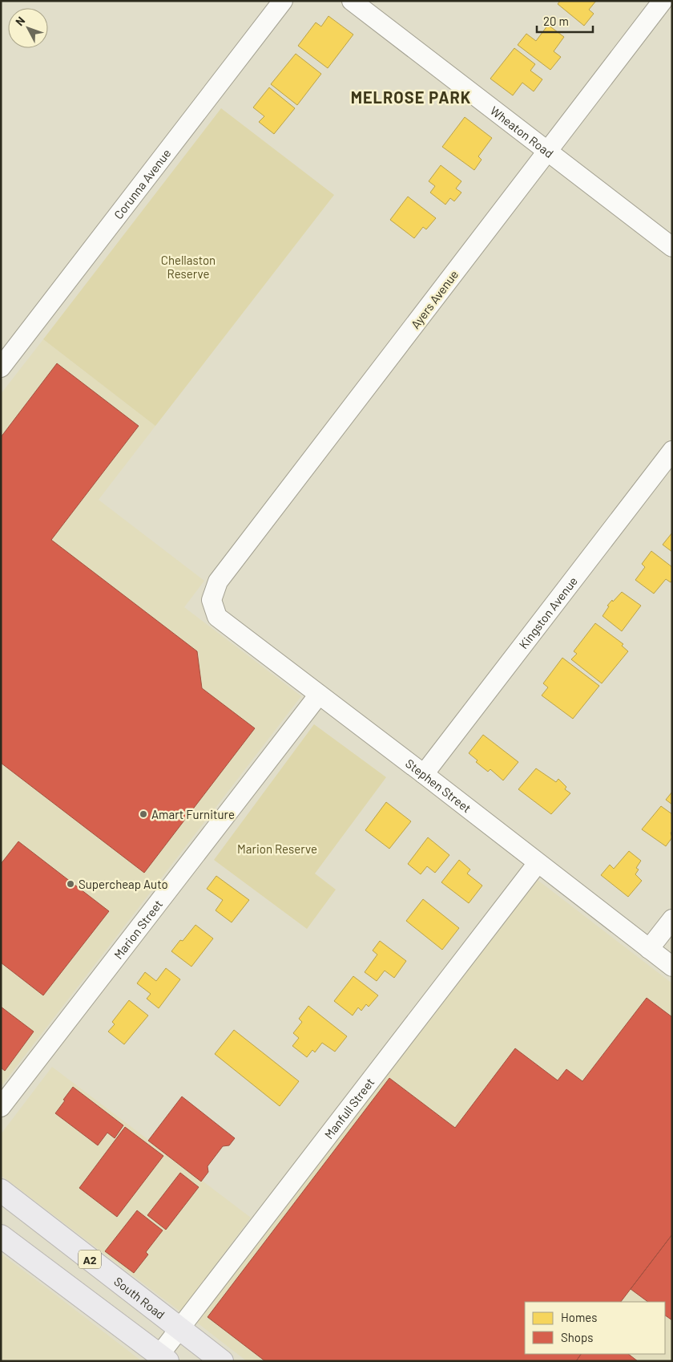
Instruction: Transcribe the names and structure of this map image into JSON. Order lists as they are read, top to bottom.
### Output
{
  "streets": {
    "highway": ["A2", "South Road"],
    "street": [
      "Wheaton Road",
      "Corunna Avenue",
      "Ayers Avenue",
      "Kingston Avenue",
      "Stephen Street",
      "Marion Street",
      "Manfull Street"
    ]
  },
  "crossings": [
    ["Wheaton Road", "Ayers Avenue"],
    ["Ayers Avenue", "Stephen Street"],
    ["Kingston Avenue", "Stephen Street"],
    ["Stephen Street", "Marion Street"],
    ["Stephen Street", "Manfull Street"],
    ["Manfull Street", "South Road"]
  ],
  "districts": ["MELROSE PARK"],
  "parks": ["Chellaston Reserve", "Marion Reserve"],
  "places": ["Amart Furniture", "Supercheap Auto"],
  "legend": ["Homes", "Shops"],
  "scale_bar": "20 m",
  "north": "top left"
}
